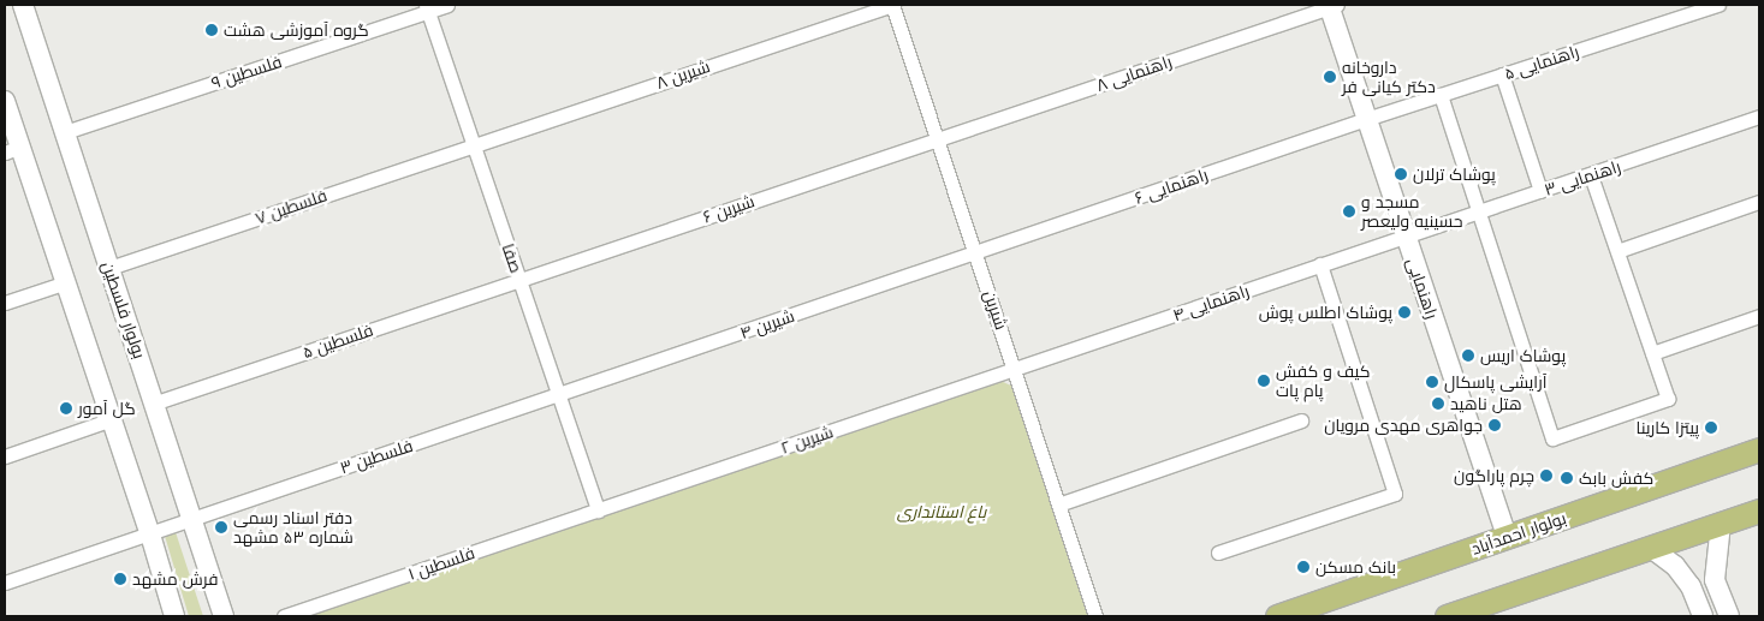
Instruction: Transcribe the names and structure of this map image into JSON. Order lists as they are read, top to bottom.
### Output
{
  "streets": {
    "main road": ["راهنمایی", "بولوار فلسطین", "بولوار احمدآباد"],
    "street": [
      "راهنمایی ۵",
      "فلسطین ۹",
      "راهنمایی ۸",
      "شیرین ۸",
      "راهنمایی ۳",
      "راهنمایی ۶",
      "فلسطین ۷",
      "شیرین ۶",
      "صفا",
      "راهنمایی ۴",
      "شیرین",
      "شیرین ۴",
      "فلسطین ۵",
      "شیرین ۲",
      "فلسطین ۳",
      "فلسطین ۱"
    ]
  },
  "crossings": [
    ["راهنمایی ۵", "راهنمایی ۶"],
    ["راهنمایی ۵", "راهنمایی"],
    ["فلسطین ۹", "صفا"],
    ["فلسطین ۹", "بولوار فلسطین"],
    ["راهنمایی ۸", "شیرین ۶"],
    ["راهنمایی ۸", "راهنمایی"],
    ["راهنمایی ۸", "شیرین"],
    ["شیرین ۸", "فلسطین ۷"],
    ["شیرین ۸", "صفا"],
    ["شیرین ۸", "شیرین"],
    ["راهنمایی ۳", "راهنمایی"],
    ["راهنمایی ۳", "راهنمایی ۴"],
    ["راهنمایی ۶", "راهنمایی"],
    ["راهنمایی ۶", "شیرین"],
    ["راهنمایی ۶", "شیرین ۴"],
    ["فلسطین ۷", "صفا"],
    ["فلسطین ۷", "بولوار فلسطین"],
    ["شیرین ۶", "صفا"],
    ["شیرین ۶", "شیرین"],
    ["شیرین ۶", "فلسطین ۵"],
    ["صفا", "شیرین ۴"],
    ["صفا", "فلسطین ۵"],
    ["صفا", "شیرین ۲"],
    ["صفا", "فلسطین ۳"],
    ["صفا", "فلسطین ۱"],
    ["راهنمایی", "راهنمایی ۴"],
    ["راهنمایی", "بولوار احمدآباد"],
    ["راهنمایی ۴", "شیرین"],
    ["راهنمایی ۴", "شیرین ۲"],
    ["بولوار فلسطین", "فلسطین ۵"],
    ["بولوار فلسطین", "فلسطین ۳"],
    ["شیرین", "شیرین ۴"],
    ["شیرین", "شیرین ۲"],
    ["شیرین ۴", "فلسطین ۳"],
    ["شیرین ۲", "فلسطین ۱"]
  ],
  "parks": ["باغ استانداری"],
  "places": [
    "گروه آموزشی هشت",
    "داروخانه دکتر کیانی فر",
    "پوشاک ترلان",
    "مسجد و حسینیه ولیعصر",
    "پوشاک اطلس پوش",
    "پوشاک اریس",
    "کیف و کفش پام پات",
    "آرایشی پاسکال",
    "هتل ناهید",
    "گل آمور",
    "جواهری مهدی مرویان",
    "پیتزا کارینا",
    "چرم پاراگون",
    "کفش بابک",
    "دفتر اسناد رسمی شماره ۵۳ مشهد",
    "بانک مسکن",
    "فرش مشهد"
  ]
}
